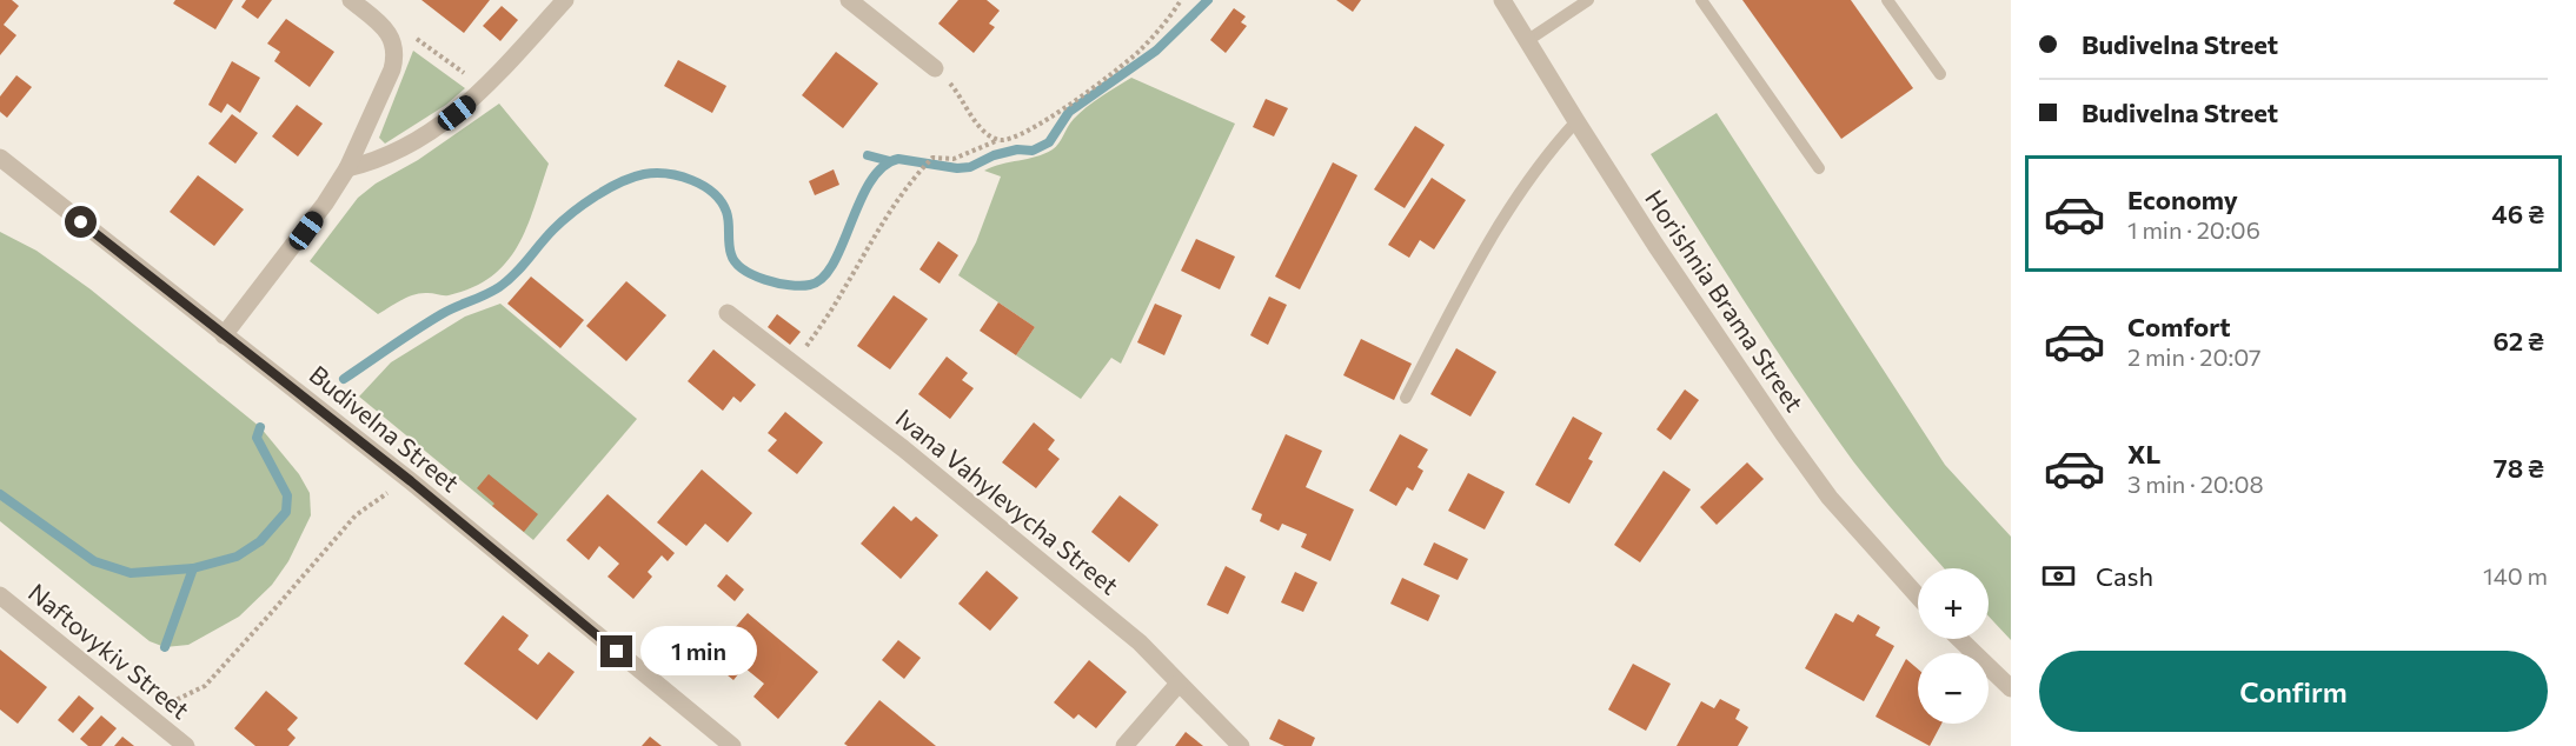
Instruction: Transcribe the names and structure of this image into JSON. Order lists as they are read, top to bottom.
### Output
{
  "streets": {
    "street": [
      "Horishnia Brama Street",
      "Budivelna Street",
      "Ivana Vahylevycha Street",
      "Naftovykiv Street"
    ]
  },
  "page": {
    "banner": ["Budivelna Street", "Budivelna Street"],
    "list": [
      {
        "name": "Economy",
        "note": "1 min · 20:06",
        "value": "46 ₴"
      },
      {
        "name": "Comfort",
        "note": "2 min · 20:07",
        "value": "62 ₴"
      },
      {
        "name": "XL",
        "note": "3 min · 20:08",
        "value": "78 ₴"
      }
    ],
    "pay": ["Cash", "140 m"],
    "map_buttons": ["+", "−"],
    "bubble": "1 min",
    "buttons": "Confirm"
  }
}
